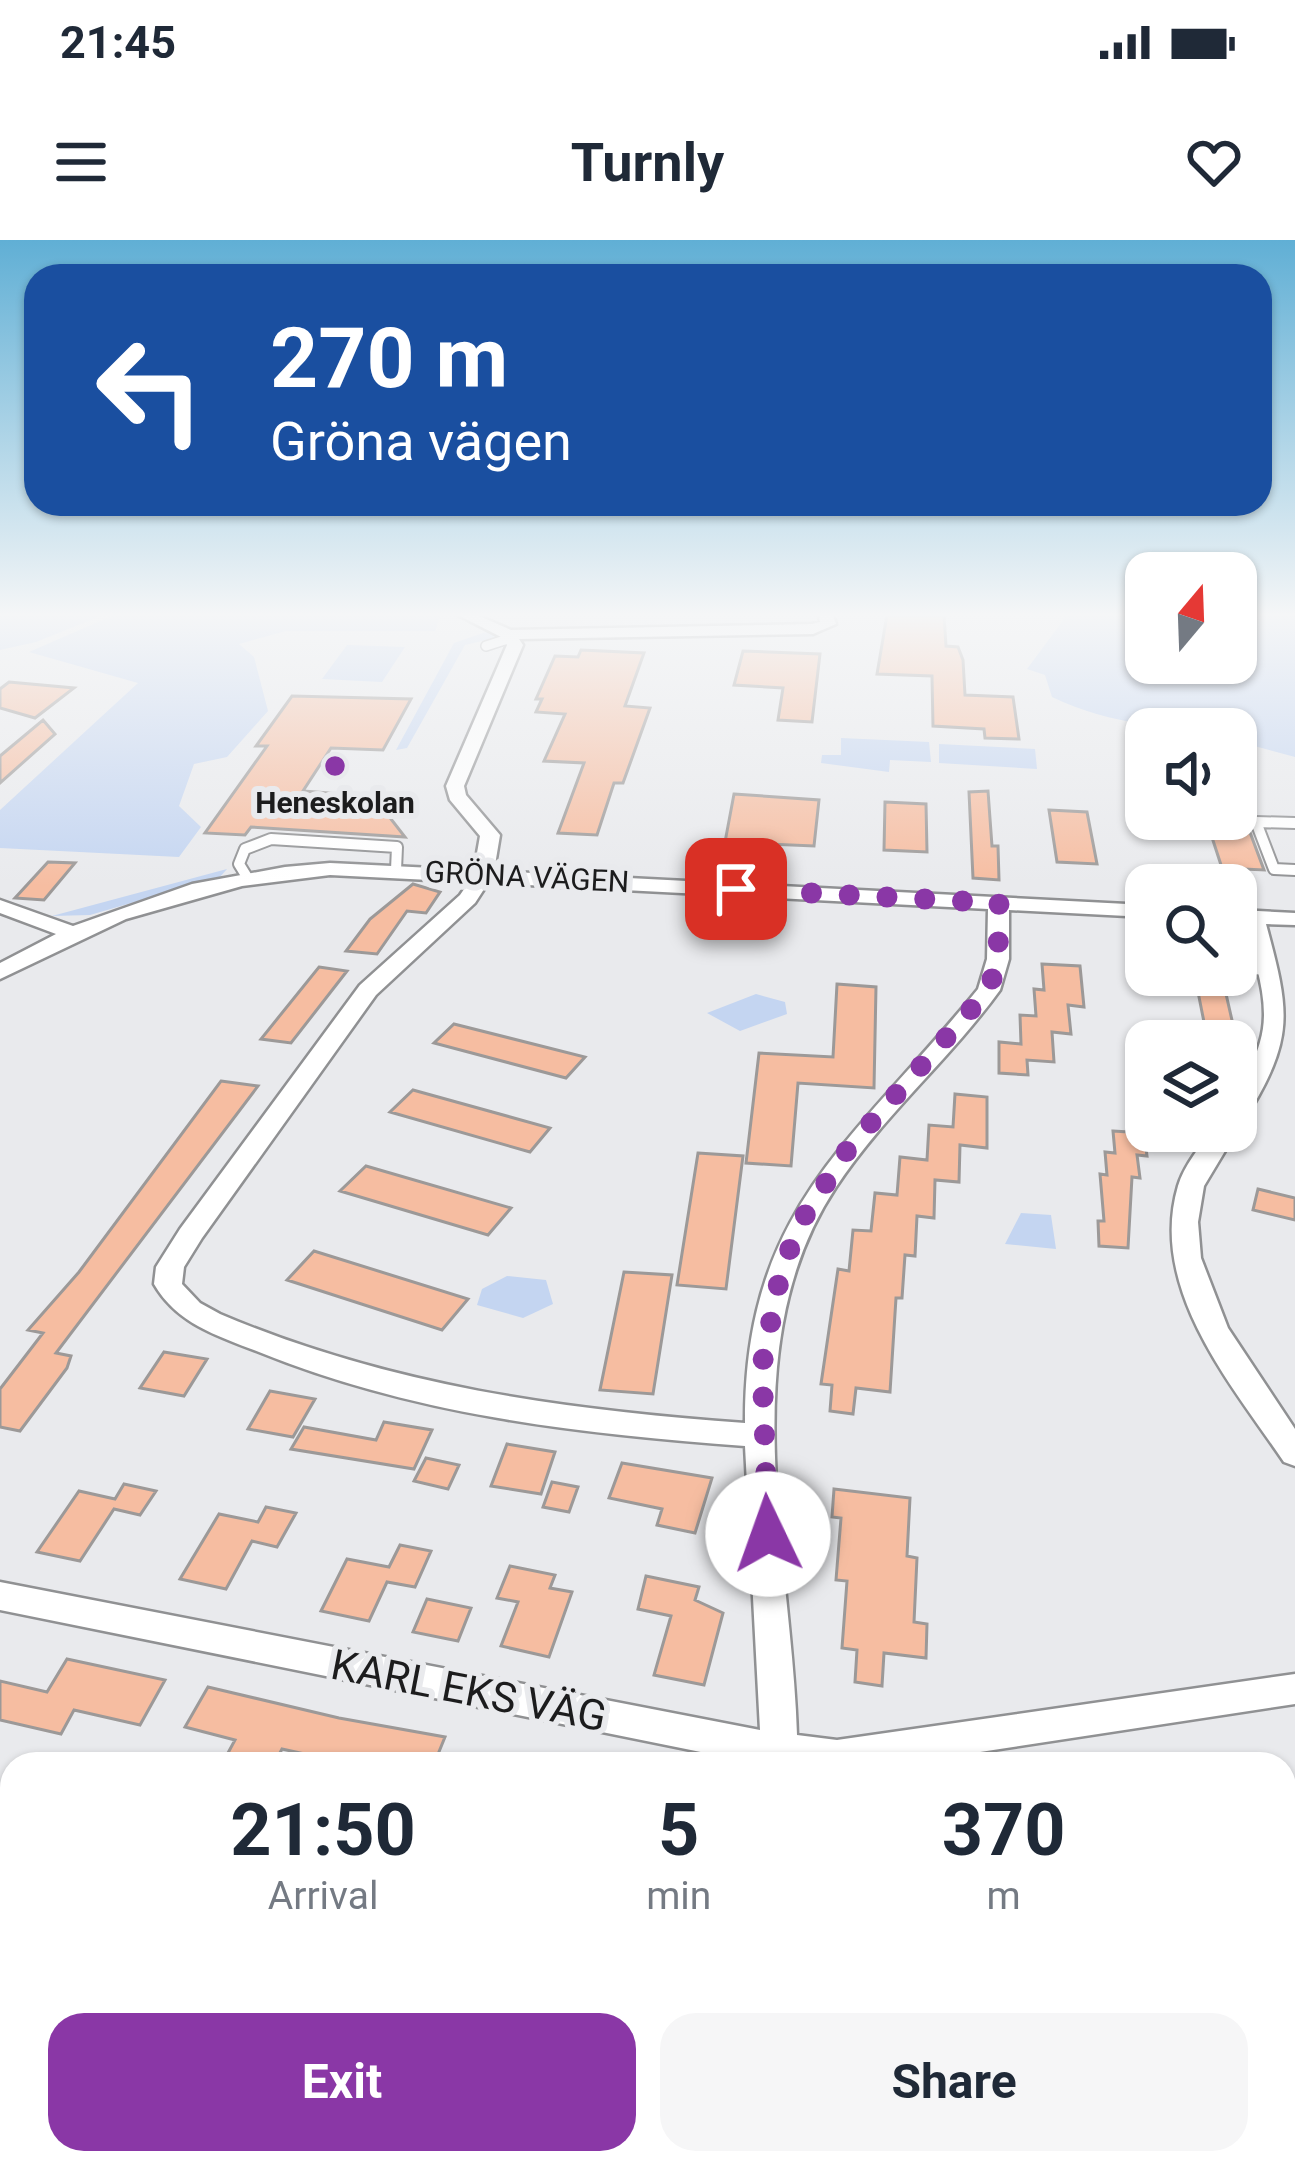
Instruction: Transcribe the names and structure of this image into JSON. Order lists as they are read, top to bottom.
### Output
{
  "streets": {
    "street": ["GRÖNA VÄGEN", "KARL EKS VÄG"]
  },
  "places": ["Heneskolan"],
  "north": "top",
  "page": {
    "status": "21:45",
    "header": "Turnly",
    "turn": ["270 m", "Gröna vägen"],
    "eta": [
      "21:50",
      "Arrival",
      "5",
      "min",
      "370",
      "m"
    ],
    "buttons": ["Exit", "Share"]
  }
}
